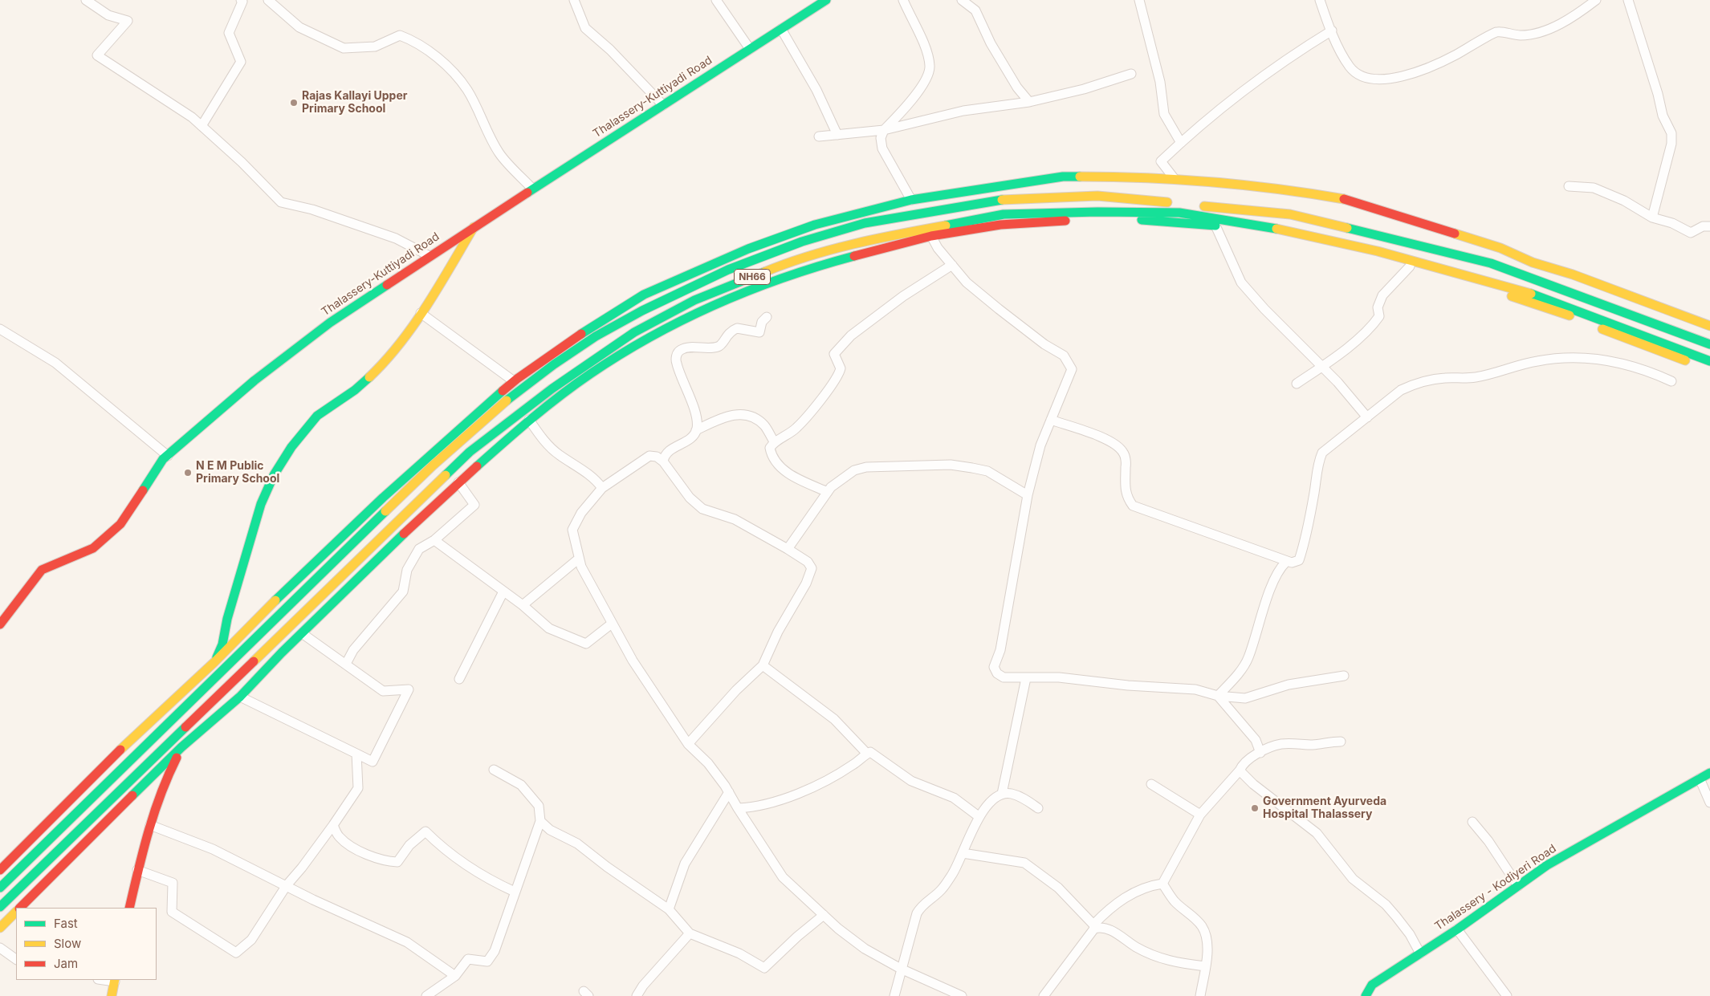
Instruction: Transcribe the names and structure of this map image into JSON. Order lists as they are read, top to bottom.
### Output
{
  "streets": {
    "main road": ["Thalassery-Kuttiyadi Road", "NH66", "Thalassery - Kodiyeri Road"]
  },
  "places": ["Rajas Kallayi Upper Primary School", "N E M Public Primary School", "Government Ayurveda Hospital Thalassery"],
  "legend": ["Fast", "Slow", "Jam"]
}
